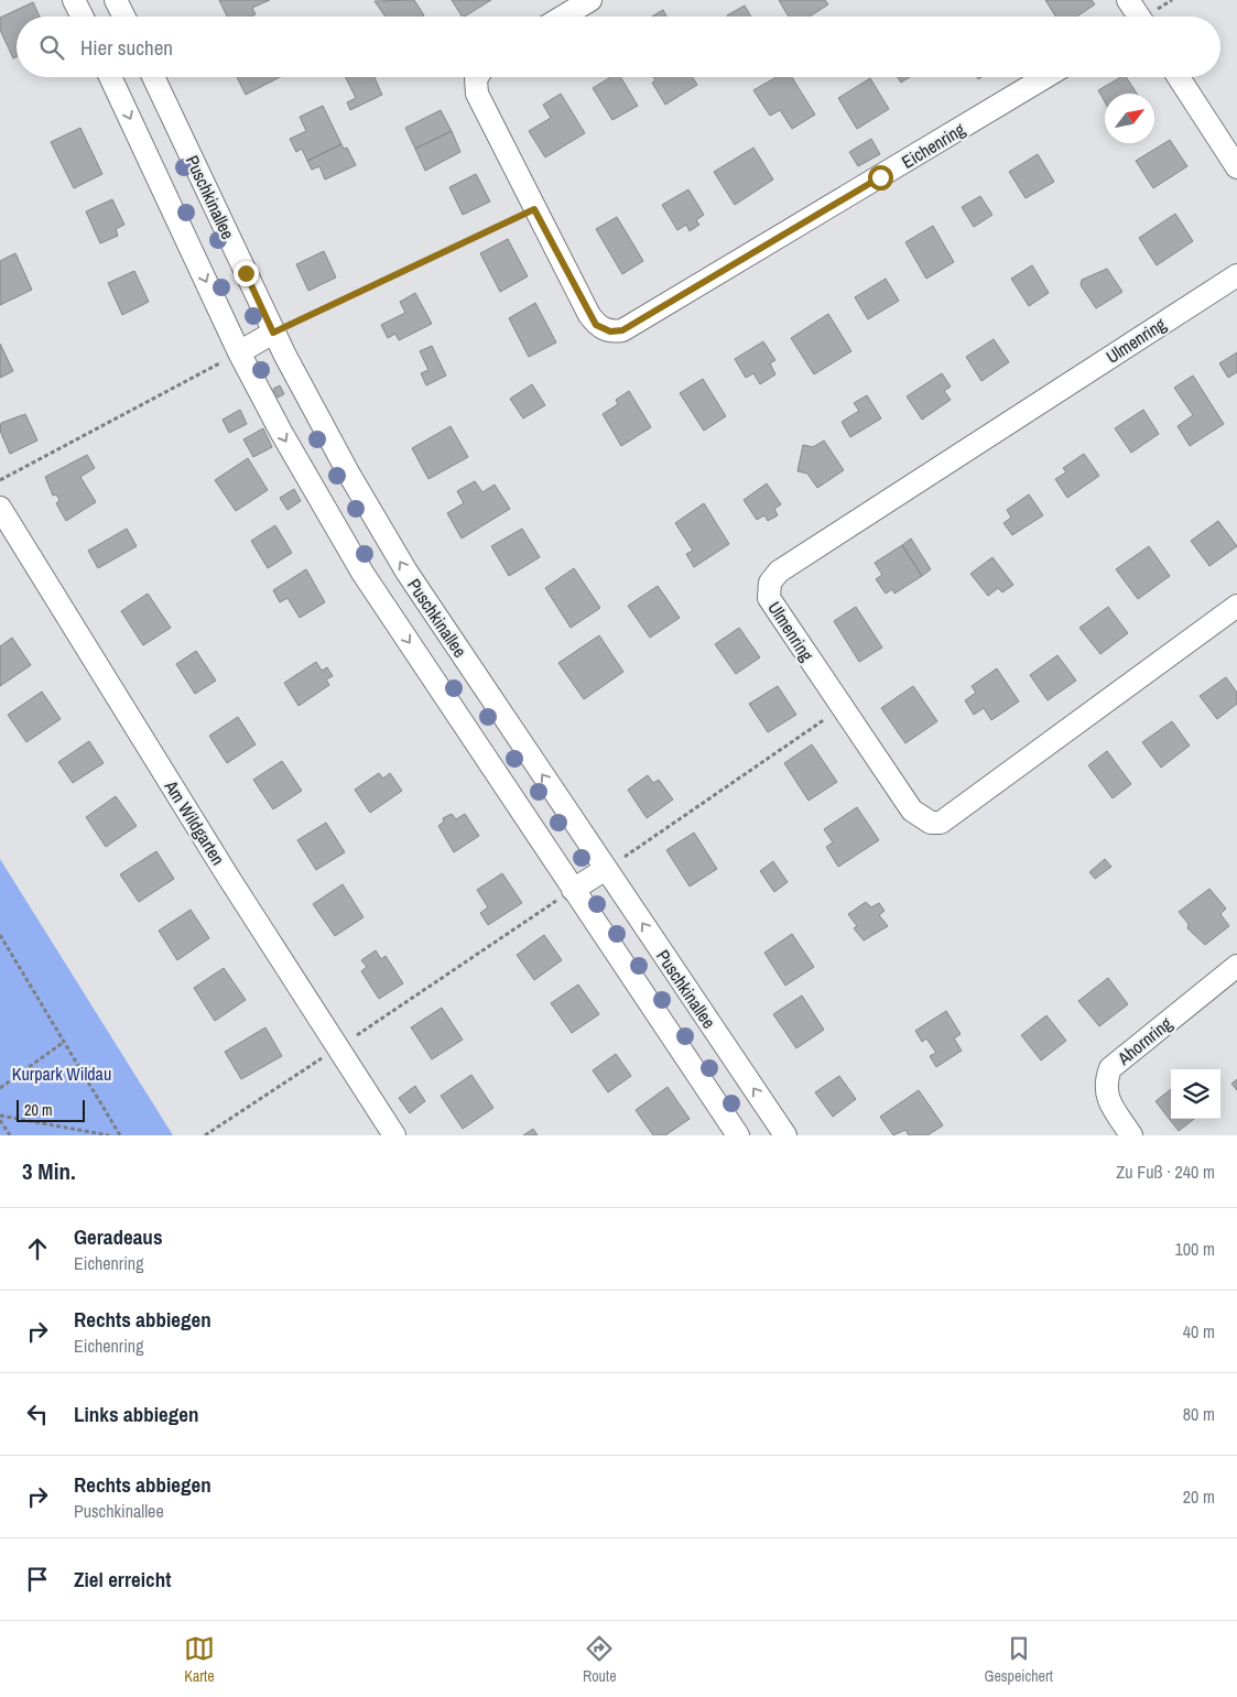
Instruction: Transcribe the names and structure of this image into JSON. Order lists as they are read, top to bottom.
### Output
{
  "streets": {
    "street": [
      "Eichenring",
      "Puschkinallee",
      "Ulmenring",
      "Am Wildgarten",
      "Ahornring"
    ]
  },
  "parks": ["Kurpark Wildau"],
  "scale_bar": "20 m",
  "north": "top right",
  "page": {
    "search": "Hier suchen",
    "scale": "20 m",
    "heading": ["3 Min.", "Zu Fuß · 240 m"],
    "list": [
      ["Geradeaus", "Eichenring", "100 m"],
      ["Rechts abbiegen", "Eichenring", "40 m"],
      ["Links abbiegen", "80 m"],
      ["Rechts abbiegen", "Puschkinallee", "20 m"],
      "Ziel erreicht"
    ],
    "nav": ["Karte", "Route", "Gespeichert"]
  }
}
